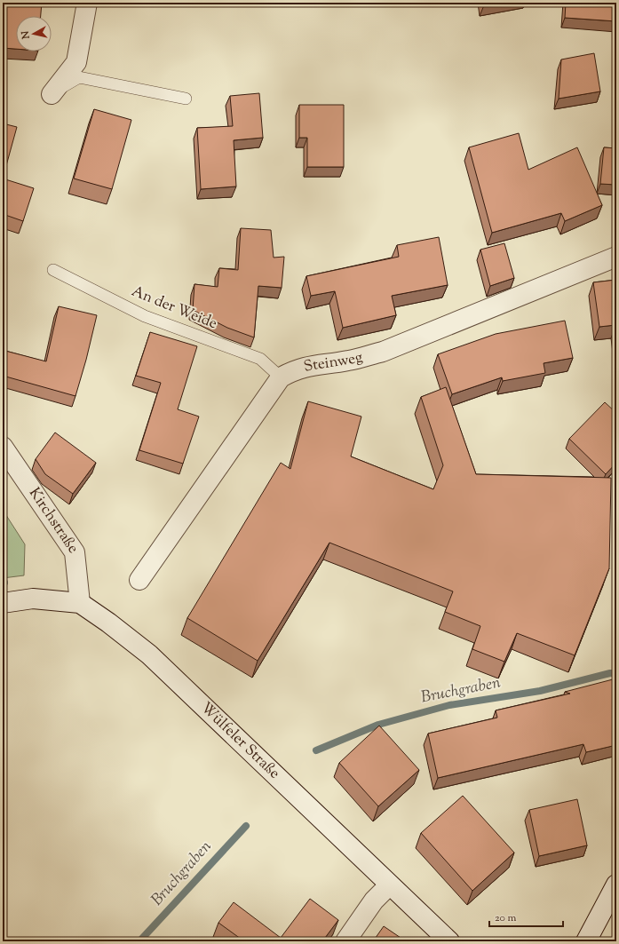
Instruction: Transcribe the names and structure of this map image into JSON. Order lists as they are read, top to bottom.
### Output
{
  "streets": {
    "street": ["Steinweg", "Kirchstraße", "Wülfeler Straße"],
    "lane": ["An der Weide"]
  },
  "crossings": [
    ["An der Weide", "Steinweg"],
    ["Kirchstraße", "Wülfeler Straße"]
  ],
  "water": ["Bruchgraben"],
  "scale_bar": "20 m",
  "north": "left"
}
